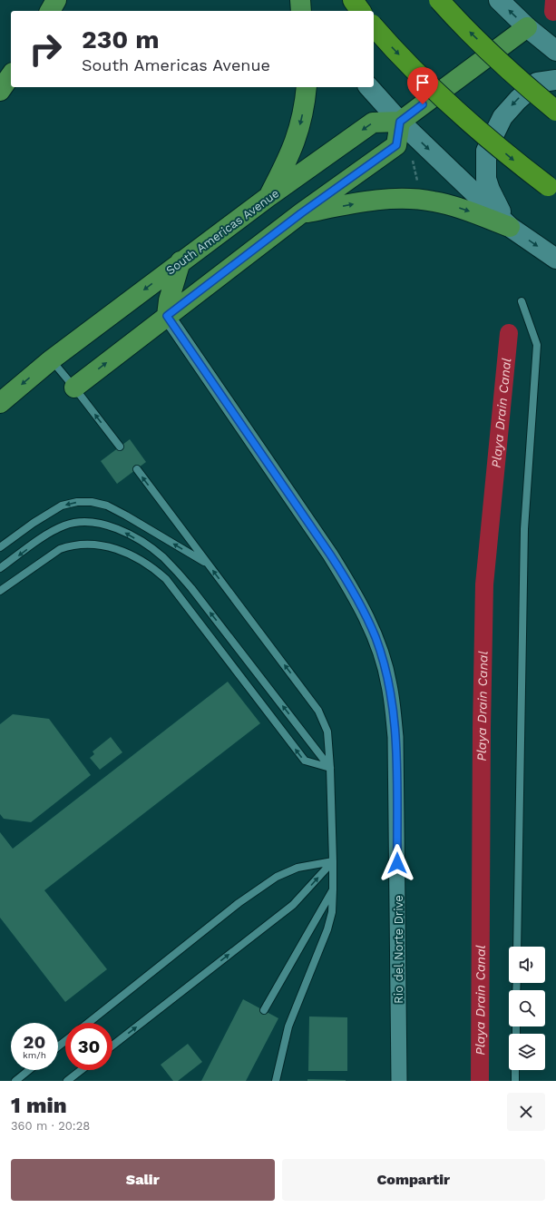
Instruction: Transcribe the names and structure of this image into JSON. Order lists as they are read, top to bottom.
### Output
{
  "streets": {
    "main road": ["South Americas Avenue"],
    "street": ["Rio del Norte Drive"]
  },
  "water": ["Playa Drain Canal"],
  "page": {
    "turn": ["230 m", "South Americas Avenue"],
    "speed": "20 km/h",
    "limit": "30",
    "heading": ["1 min", "360 m · 20:28"],
    "buttons": ["Salir", "Compartir"]
  }
}
